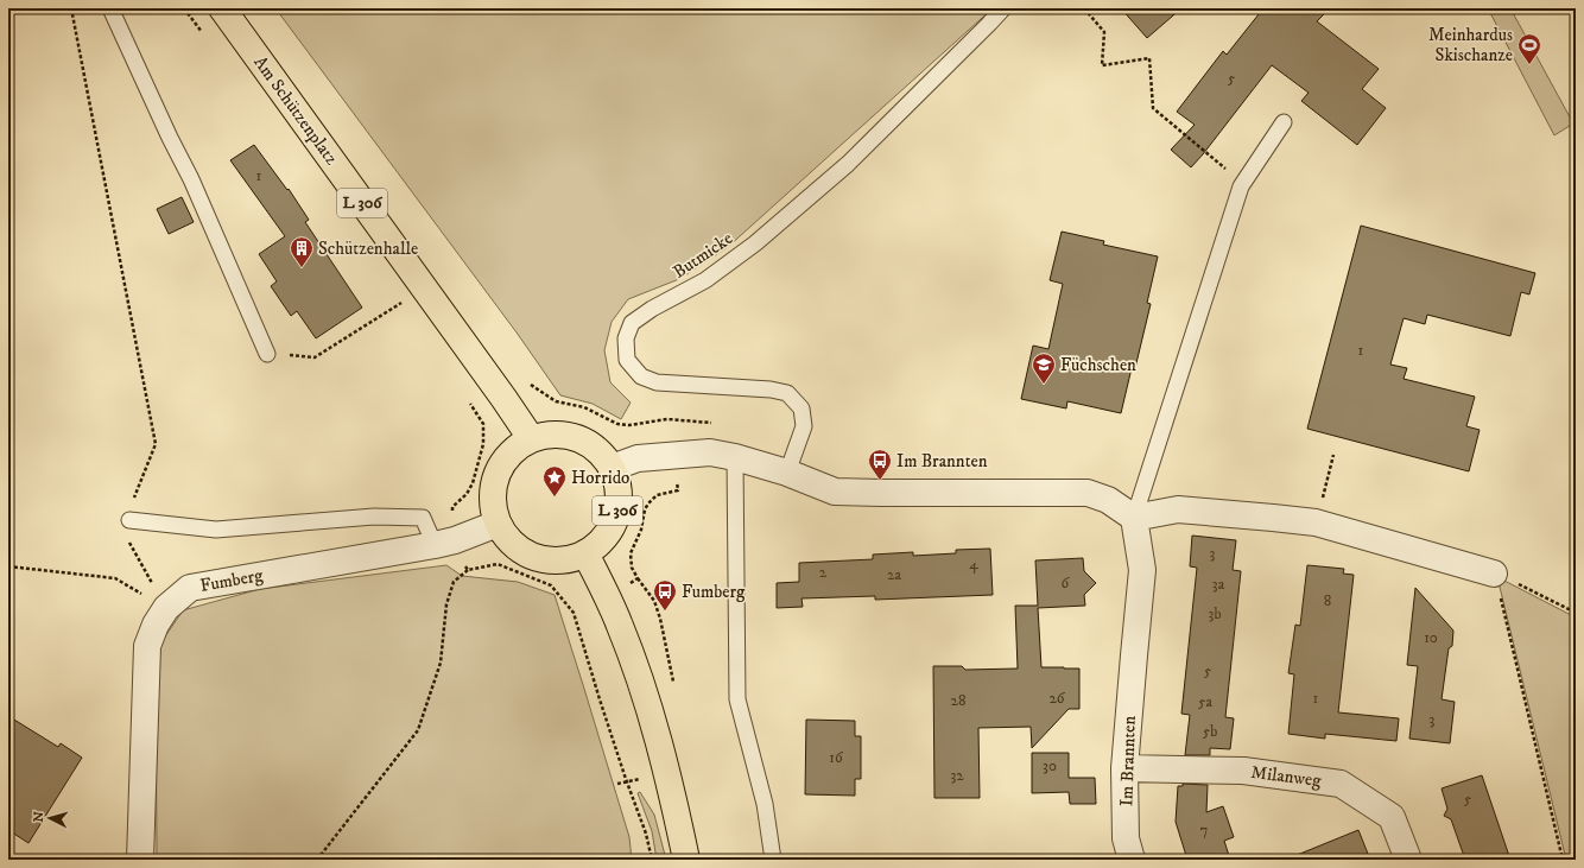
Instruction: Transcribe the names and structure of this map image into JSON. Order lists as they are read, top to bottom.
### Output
{
  "streets": {
    "main road": ["Am Schützenplatz", "L 306"],
    "street": ["Fumberg", "Im Brannten", "Milanweg"],
    "lane": ["Butmicke"]
  },
  "crossings": [
    ["Am Schützenplatz", "L 306"],
    ["Am Schützenplatz", "Fumberg"],
    ["L 306", "Fumberg"],
    ["Im Brannten", "Milanweg"]
  ],
  "places": {
    "sports": ["Meinhardus Skischanze"],
    "building": ["Schützenhalle"],
    "school or university": ["Füchschen"],
    "bus stop": ["Im Brannten", "Fumberg"],
    "place": ["Horrido"]
  },
  "house_numbers": [
    "5",
    "1",
    "1",
    "3",
    "4",
    "2",
    "2a",
    "6",
    "3a",
    "8",
    "3b",
    "10",
    "5",
    "26",
    "1",
    "28",
    "5a",
    "3",
    "5b",
    "16",
    "30",
    "32",
    "5",
    "7"
  ],
  "north": "left"
}
